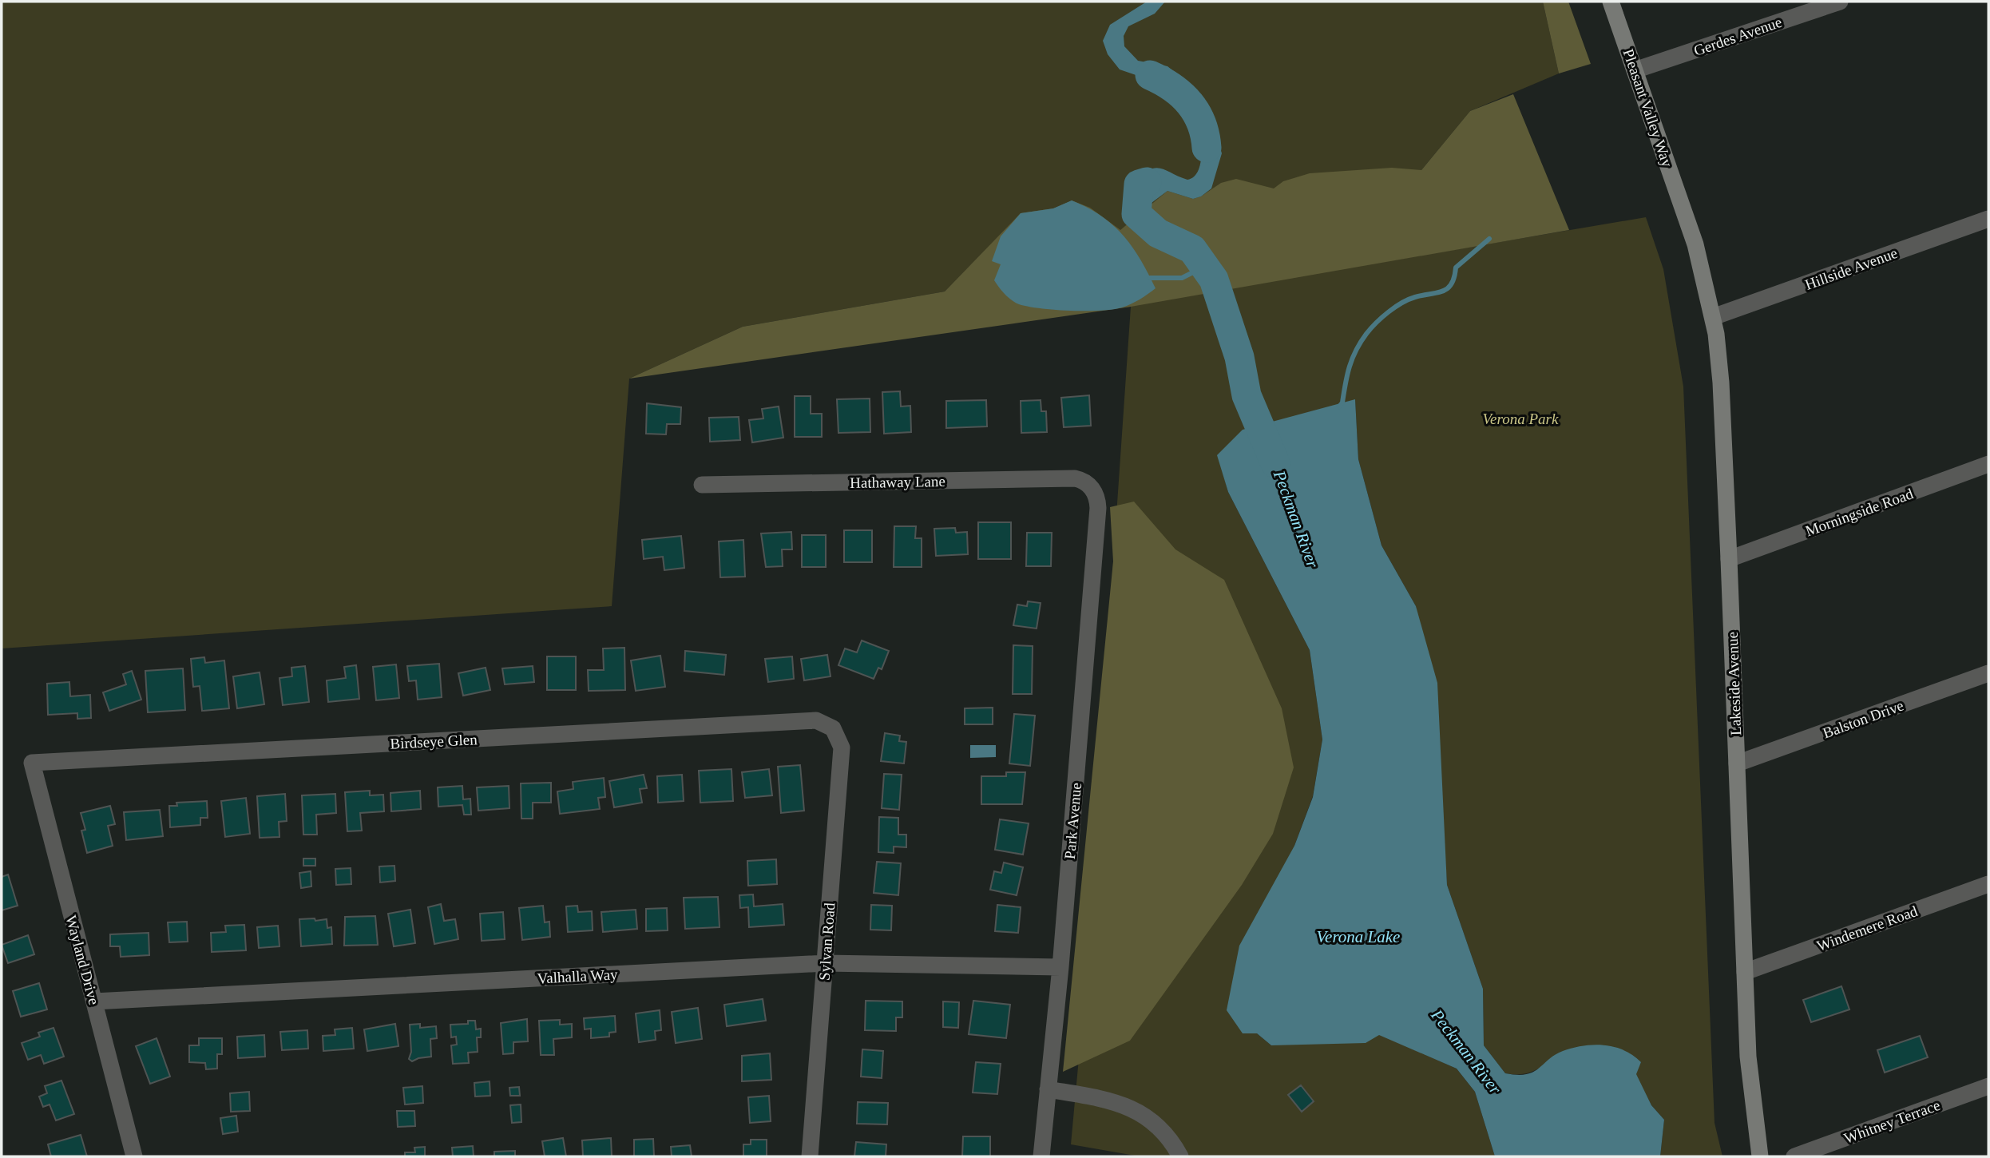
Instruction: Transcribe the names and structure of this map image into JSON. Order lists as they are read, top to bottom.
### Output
{
  "streets": {
    "main road": ["Pleasant Valley Way", "Lakeside Avenue"],
    "street": [
      "Gerdes Avenue",
      "Hillside Avenue",
      "Hathaway Lane",
      "Morningside Road",
      "Balston Drive",
      "Birdseye Glen",
      "Park Avenue",
      "Windemere Road",
      "Sylvan Road",
      "Wayland Drive",
      "Valhalla Way",
      "Whitney Terrace"
    ]
  },
  "crossings": [
    ["Gerdes Avenue", "Pleasant Valley Way"],
    ["Pleasant Valley Way", "Lakeside Avenue"],
    ["Hillside Avenue", "Lakeside Avenue"],
    ["Hathaway Lane", "Park Avenue"],
    ["Morningside Road", "Lakeside Avenue"],
    ["Lakeside Avenue", "Balston Drive"],
    ["Lakeside Avenue", "Windemere Road"],
    ["Birdseye Glen", "Sylvan Road"],
    ["Birdseye Glen", "Wayland Drive"],
    ["Park Avenue", "Valhalla Way"],
    ["Sylvan Road", "Valhalla Way"],
    ["Wayland Drive", "Valhalla Way"]
  ],
  "water": ["Peckman River", "Verona Lake"],
  "parks": ["Verona Park"]
}
